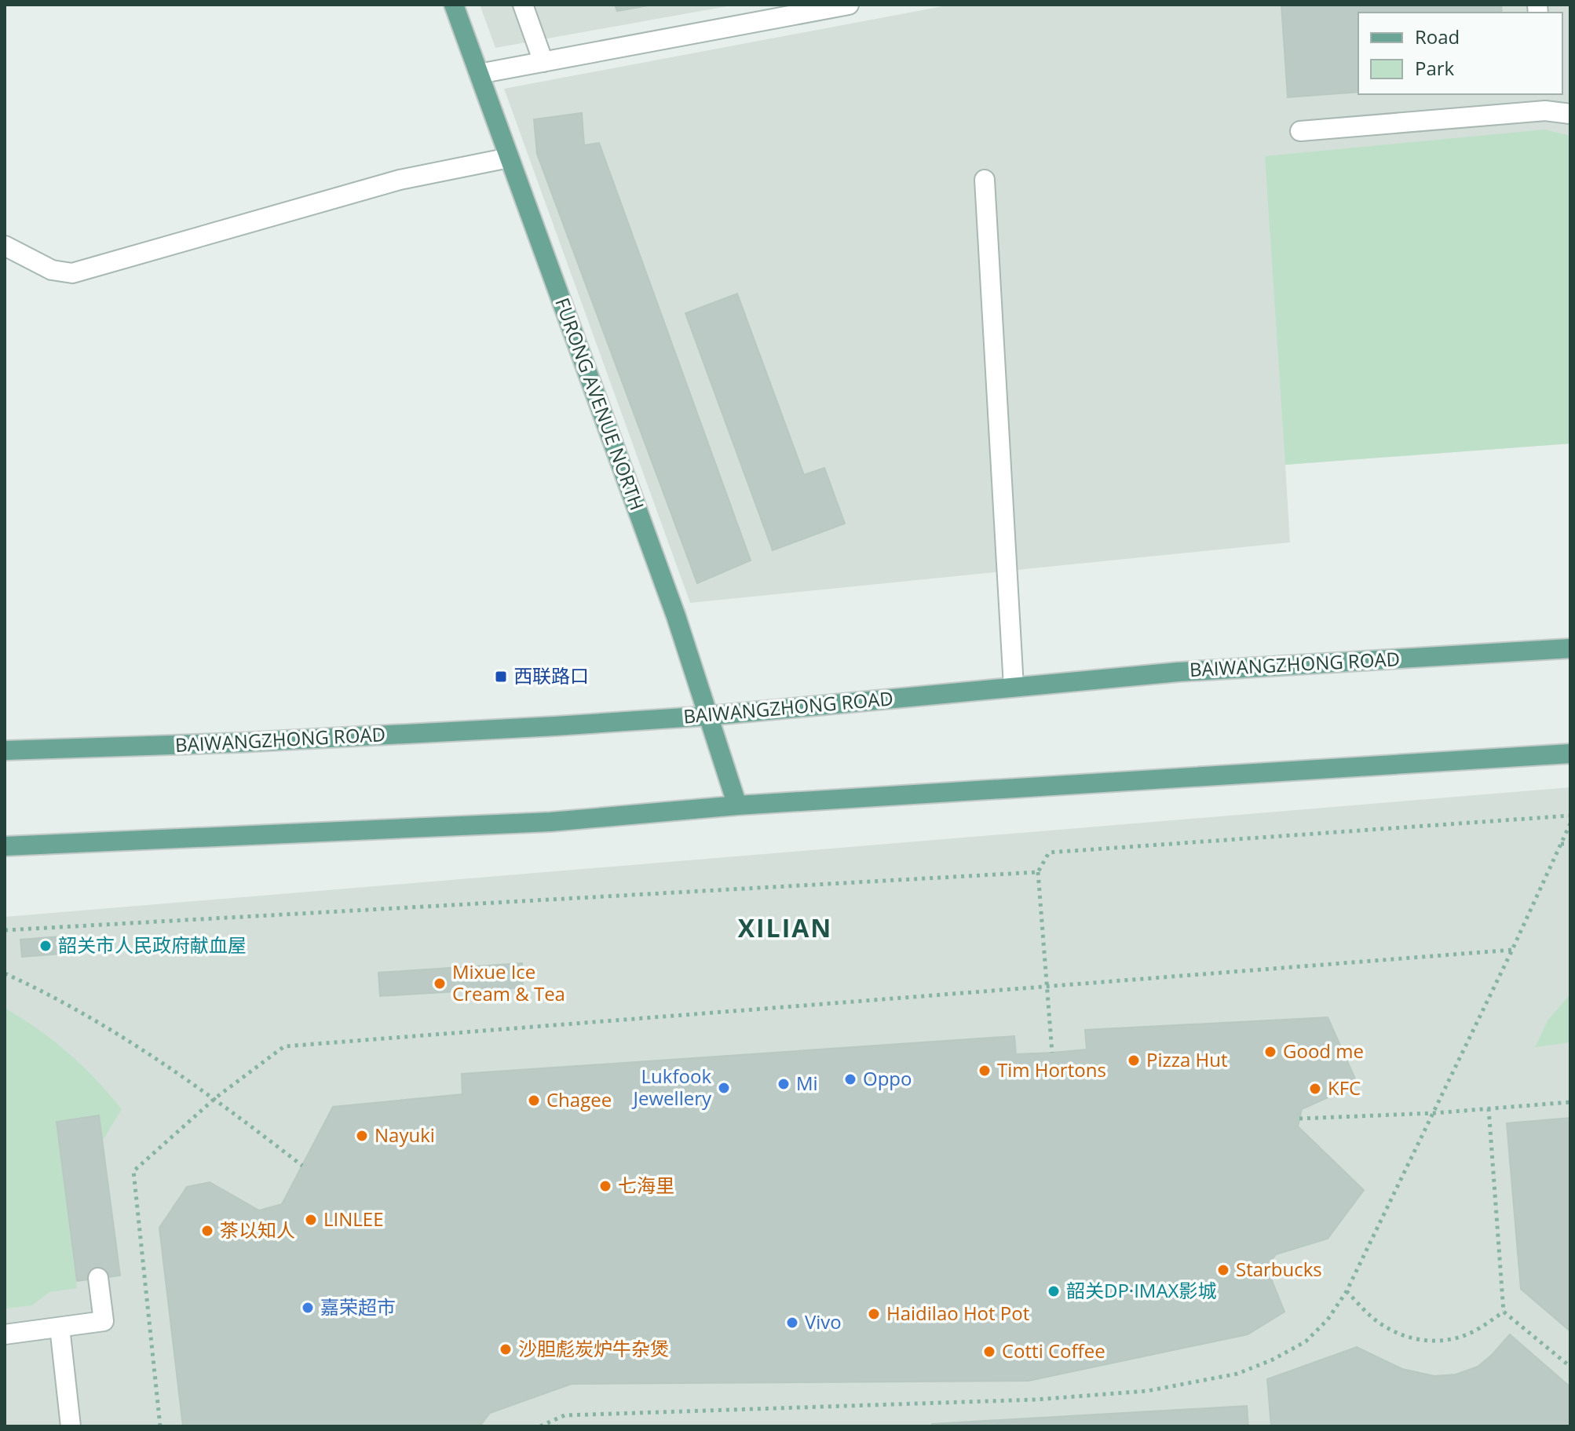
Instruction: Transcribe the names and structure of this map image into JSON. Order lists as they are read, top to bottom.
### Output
{
  "streets": {
    "main road": ["FURONG AVENUE NORTH", "BAIWANGZHONG ROAD"]
  },
  "crossings": [
    ["FURONG AVENUE NORTH", "BAIWANGZHONG ROAD"]
  ],
  "districts": ["XILIAN"],
  "places": {
    "transit": ["西联路口"],
    "other": [
      "韶关市人民政府献血屋",
      "Mixue Ice Cream & Tea",
      "Good me",
      "Pizza Hut",
      "Tim Hortons",
      "Oppo",
      "Mi",
      "Lukfook Jewellery",
      "KFC",
      "Chagee",
      "Nayuki",
      "七海里",
      "LINLEE",
      "茶以知人",
      "Starbucks",
      "韶关DP·IMAX影城",
      "嘉荣超市",
      "Haidilao Hot Pot",
      "Vivo",
      "沙胆彪炭炉牛杂煲",
      "Cotti Coffee"
    ]
  },
  "legend": ["Road", "Park"]
}
